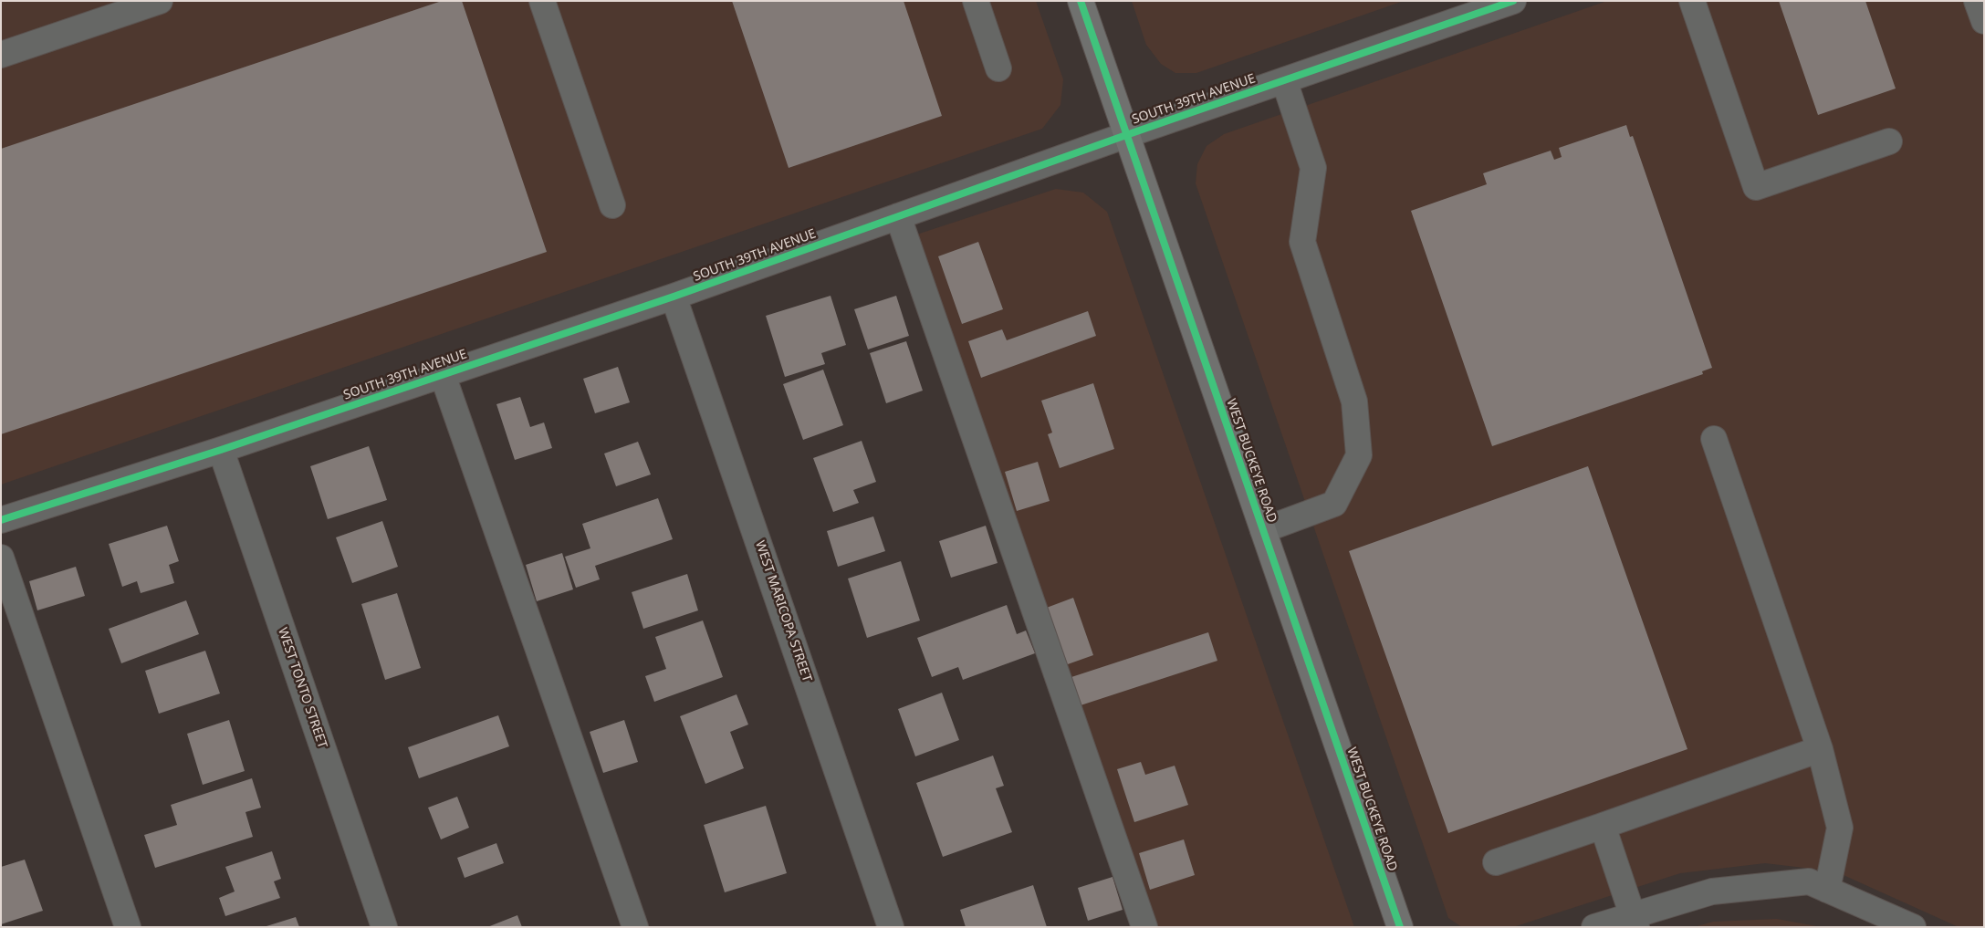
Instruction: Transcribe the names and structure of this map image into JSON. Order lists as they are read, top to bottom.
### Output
{
  "streets": {
    "main road": ["WEST BUCKEYE ROAD"],
    "street": ["SOUTH 39TH AVENUE", "WEST MARICOPA STREET", "WEST TONTO STREET"]
  },
  "crossings": [
    ["SOUTH 39TH AVENUE", "WEST BUCKEYE ROAD"],
    ["SOUTH 39TH AVENUE", "WEST MARICOPA STREET"],
    ["SOUTH 39TH AVENUE", "WEST TONTO STREET"]
  ]
}
